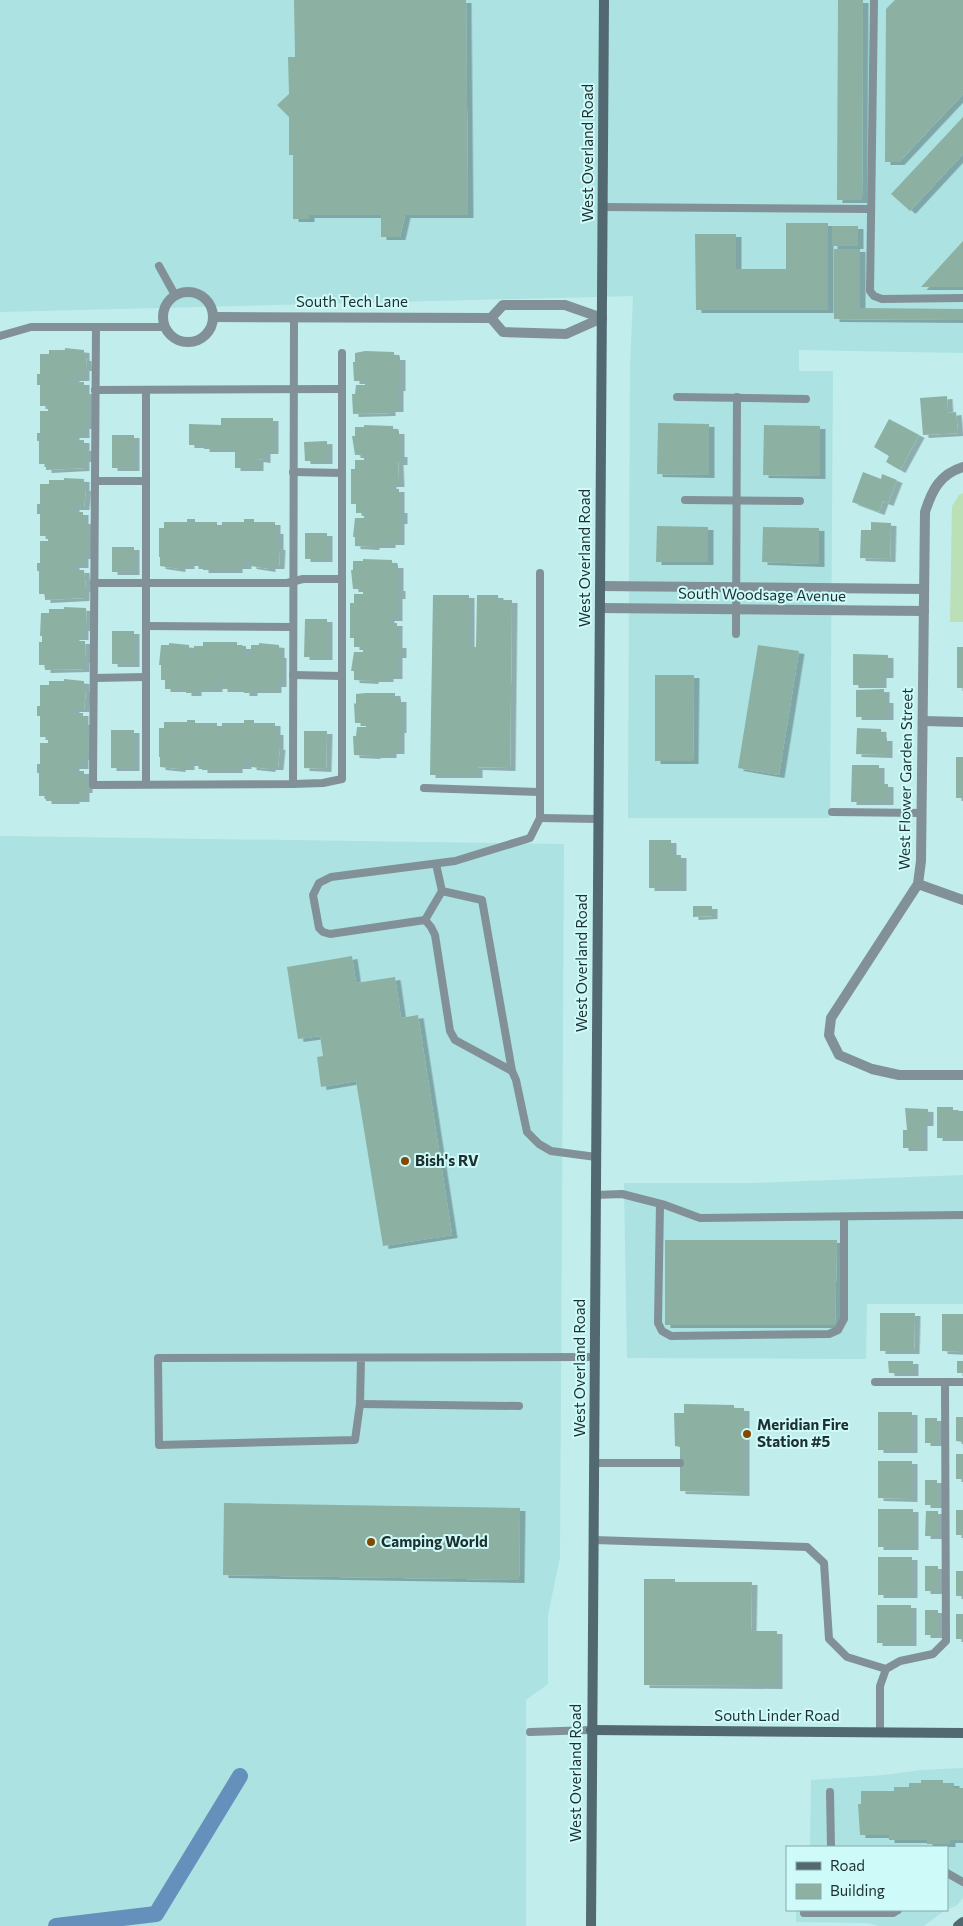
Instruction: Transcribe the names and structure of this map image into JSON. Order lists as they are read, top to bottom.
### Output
{
  "streets": {
    "street": [
      "West Overland Road",
      "South Tech Lane",
      "South Woodsage Avenue",
      "West Flower Garden Street",
      "South Linder Road"
    ]
  },
  "crossings": [
    ["West Overland Road", "South Woodsage Avenue"],
    ["West Overland Road", "South Linder Road"],
    ["South Woodsage Avenue", "West Flower Garden Street"]
  ],
  "places": ["Bish's RV", "Meridian Fire Station #5", "Camping World"],
  "legend": ["Road", "Building"]
}
